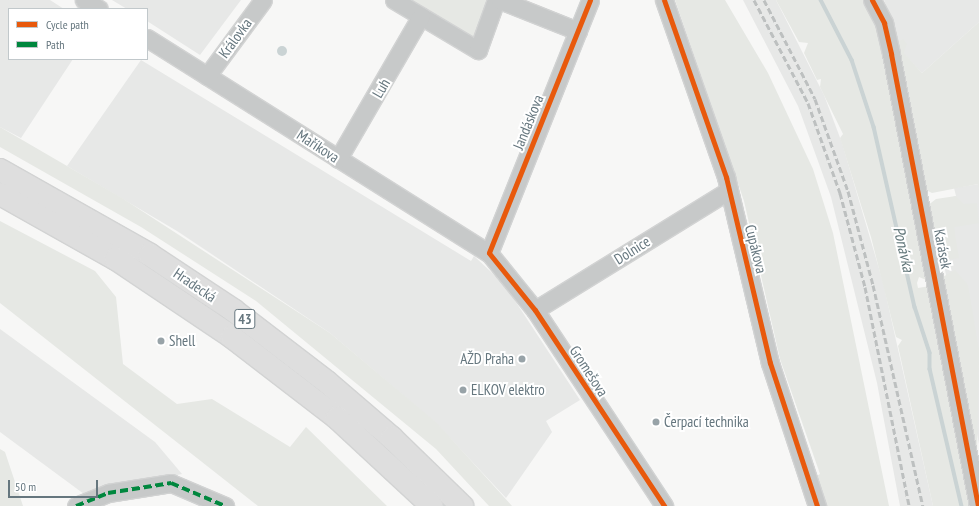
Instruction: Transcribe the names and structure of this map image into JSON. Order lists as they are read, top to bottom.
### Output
{
  "streets": {
    "highway": ["Hradecká", "43"],
    "street": [
      "Královka",
      "Luh",
      "Jandáskova",
      "Maříkova",
      "Cupákova",
      "Karásek",
      "Dolnice",
      "Gromešova"
    ]
  },
  "crossings": [
    ["Královka", "Maříkova"],
    ["Luh", "Maříkova"],
    ["Jandáskova", "Maříkova"],
    ["Jandáskova", "Gromešova"],
    ["Maříkova", "Gromešova"],
    ["Cupákova", "Dolnice"],
    ["Dolnice", "Gromešova"]
  ],
  "water": ["Ponávka"],
  "places": [
    "Shell",
    "AŽD Praha",
    "ELKOV elektro",
    "Čerpací technika"
  ],
  "legend": ["Cycle path", "Path"],
  "scale_bar": "50 m"
}
